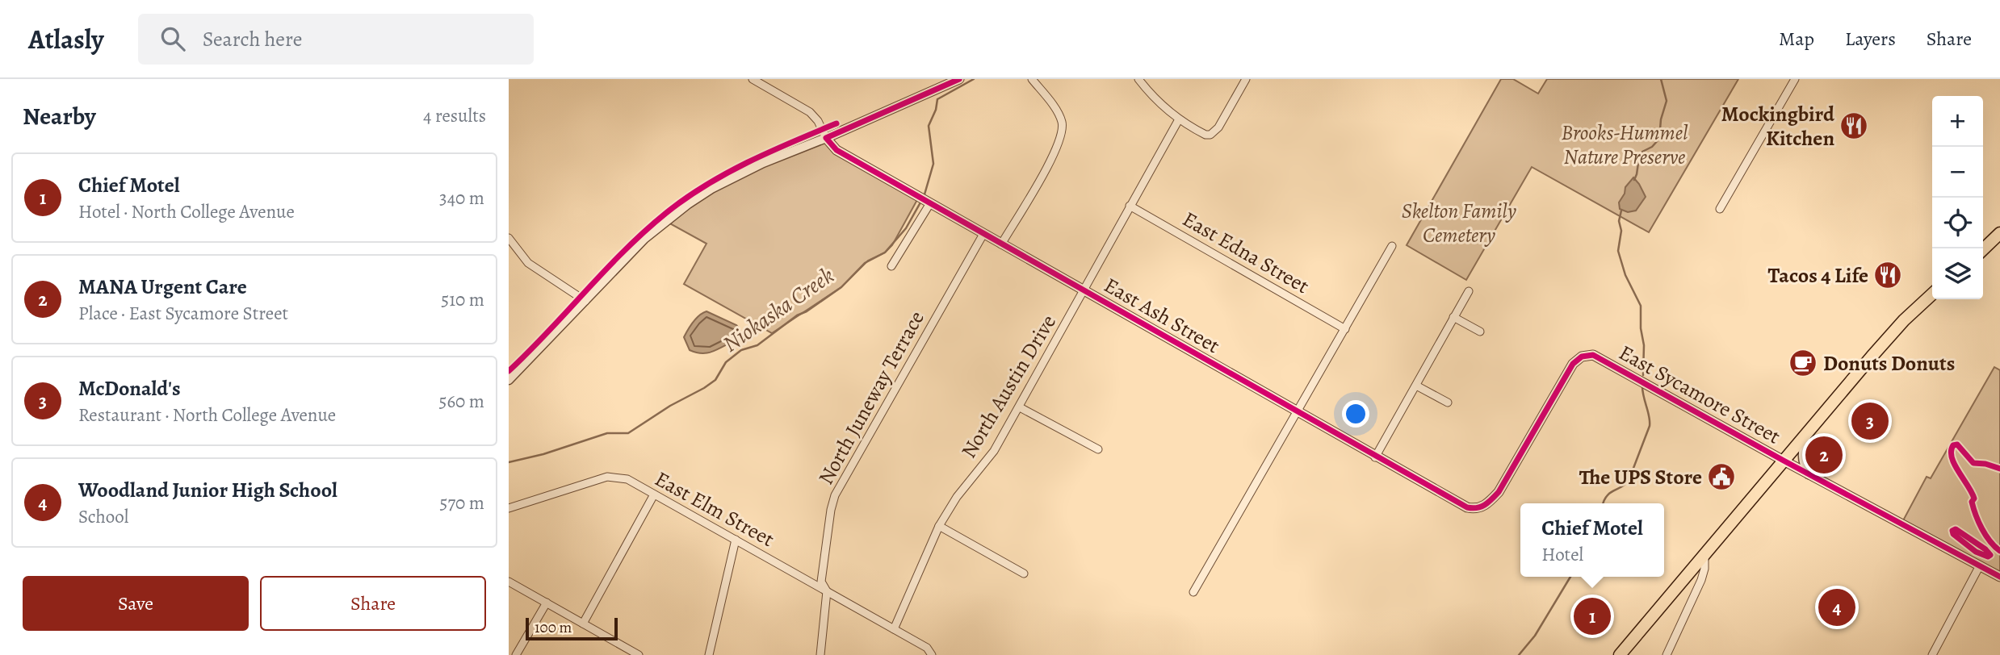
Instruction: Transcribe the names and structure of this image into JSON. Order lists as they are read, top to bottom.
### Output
{
  "streets": {
    "street": [
      "East Edna Street",
      "East Ash Street",
      "North Austin Drive",
      "East Sycamore Street",
      "North Juneway Terrace",
      "East Elm Street"
    ]
  },
  "crossings": [
    ["East Edna Street", "North Austin Drive"],
    ["East Ash Street", "North Austin Drive"],
    ["East Ash Street", "East Sycamore Street"],
    ["East Ash Street", "North Juneway Terrace"],
    ["North Austin Drive", "East Elm Street"],
    ["North Juneway Terrace", "East Elm Street"]
  ],
  "water": ["Niokaska Creek"],
  "parks": ["Brooks-Hummel Nature Preserve", "Skelton Family Cemetery"],
  "places": {
    "restaurant": ["Mockingbird Kitchen", "Tacos 4 Life"],
    "cafe": ["Donuts Donuts"],
    "public building": ["The UPS Store"]
  },
  "scale_bar": "100 m",
  "page": {
    "header": "Atlasly",
    "search": "Search here",
    "nav": ["Map", "Layers", "Share"],
    "heading": ["Nearby", "4 results"],
    "map_buttons": ["+", "−"],
    "list": [
      {
        "mark": "1",
        "name": "Chief Motel",
        "note": "Hotel · North College Avenue",
        "value": "340 m"
      },
      {
        "mark": "2",
        "name": "MANA Urgent Care",
        "note": "Place · East Sycamore Street",
        "value": "510 m"
      },
      {
        "mark": "3",
        "name": "McDonald's",
        "note": "Restaurant · North College Avenue",
        "value": "560 m"
      },
      {
        "mark": "4",
        "name": "Woodland Junior High School",
        "note": "School",
        "value": "570 m"
      }
    ],
    "pins": [
      "3",
      "2",
      "4",
      "1"
    ],
    "popup": ["Chief Motel", "Hotel"],
    "buttons": ["Save", "Share"],
    "scale": "100 m"
  }
}
